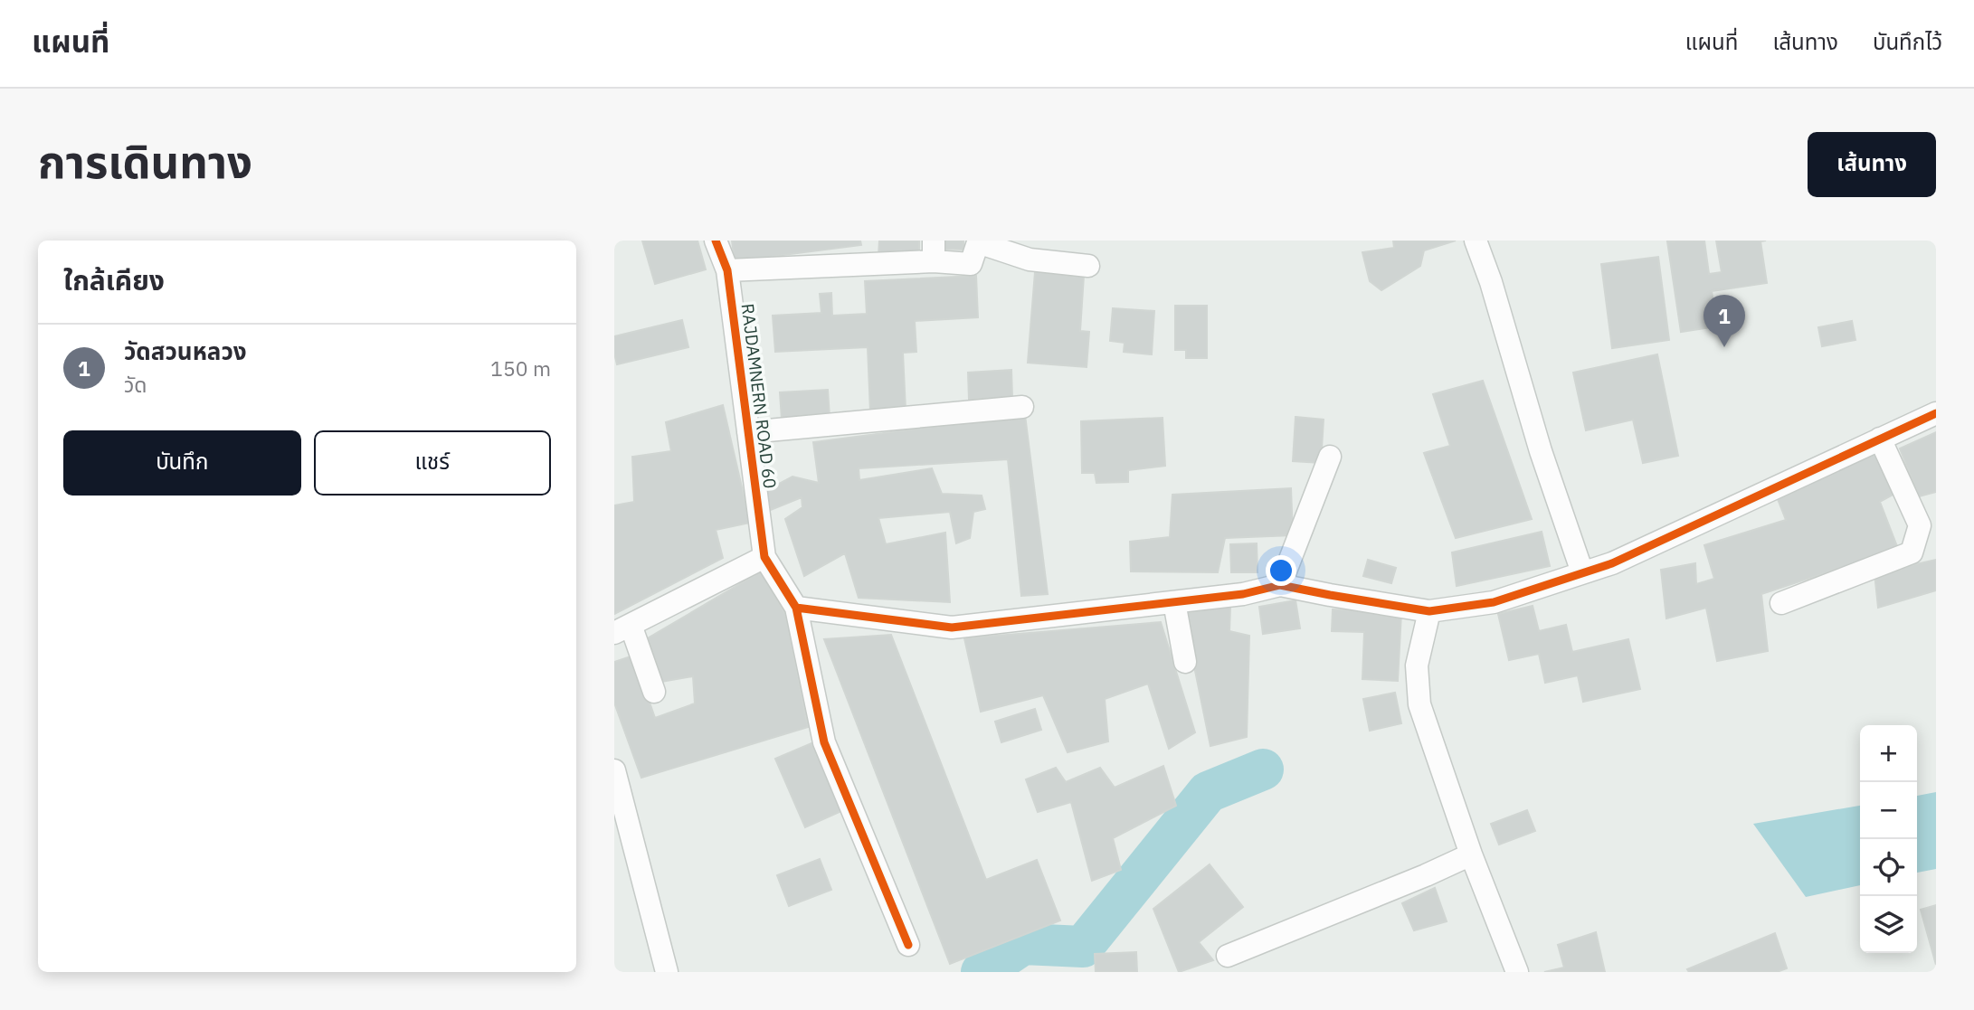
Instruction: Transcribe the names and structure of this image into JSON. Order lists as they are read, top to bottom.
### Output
{
  "streets": {
    "street": ["RAJDAMNERN ROAD 60"]
  },
  "page": {
    "header": "แผนที่",
    "nav": ["แผนที่", "เส้นทาง", "บันทึกไว้"],
    "title": "การเดินทาง",
    "buttons": [
      "เส้นทาง",
      ["บันทึก", "แชร์"]
    ],
    "heading": "ใกล้เคียง",
    "pins": "1",
    "list": [
      {
        "mark": "1",
        "name": "วัดสวนหลวง",
        "note": "วัด",
        "value": "150 m"
      }
    ],
    "map_buttons": ["+", "−"]
  }
}
